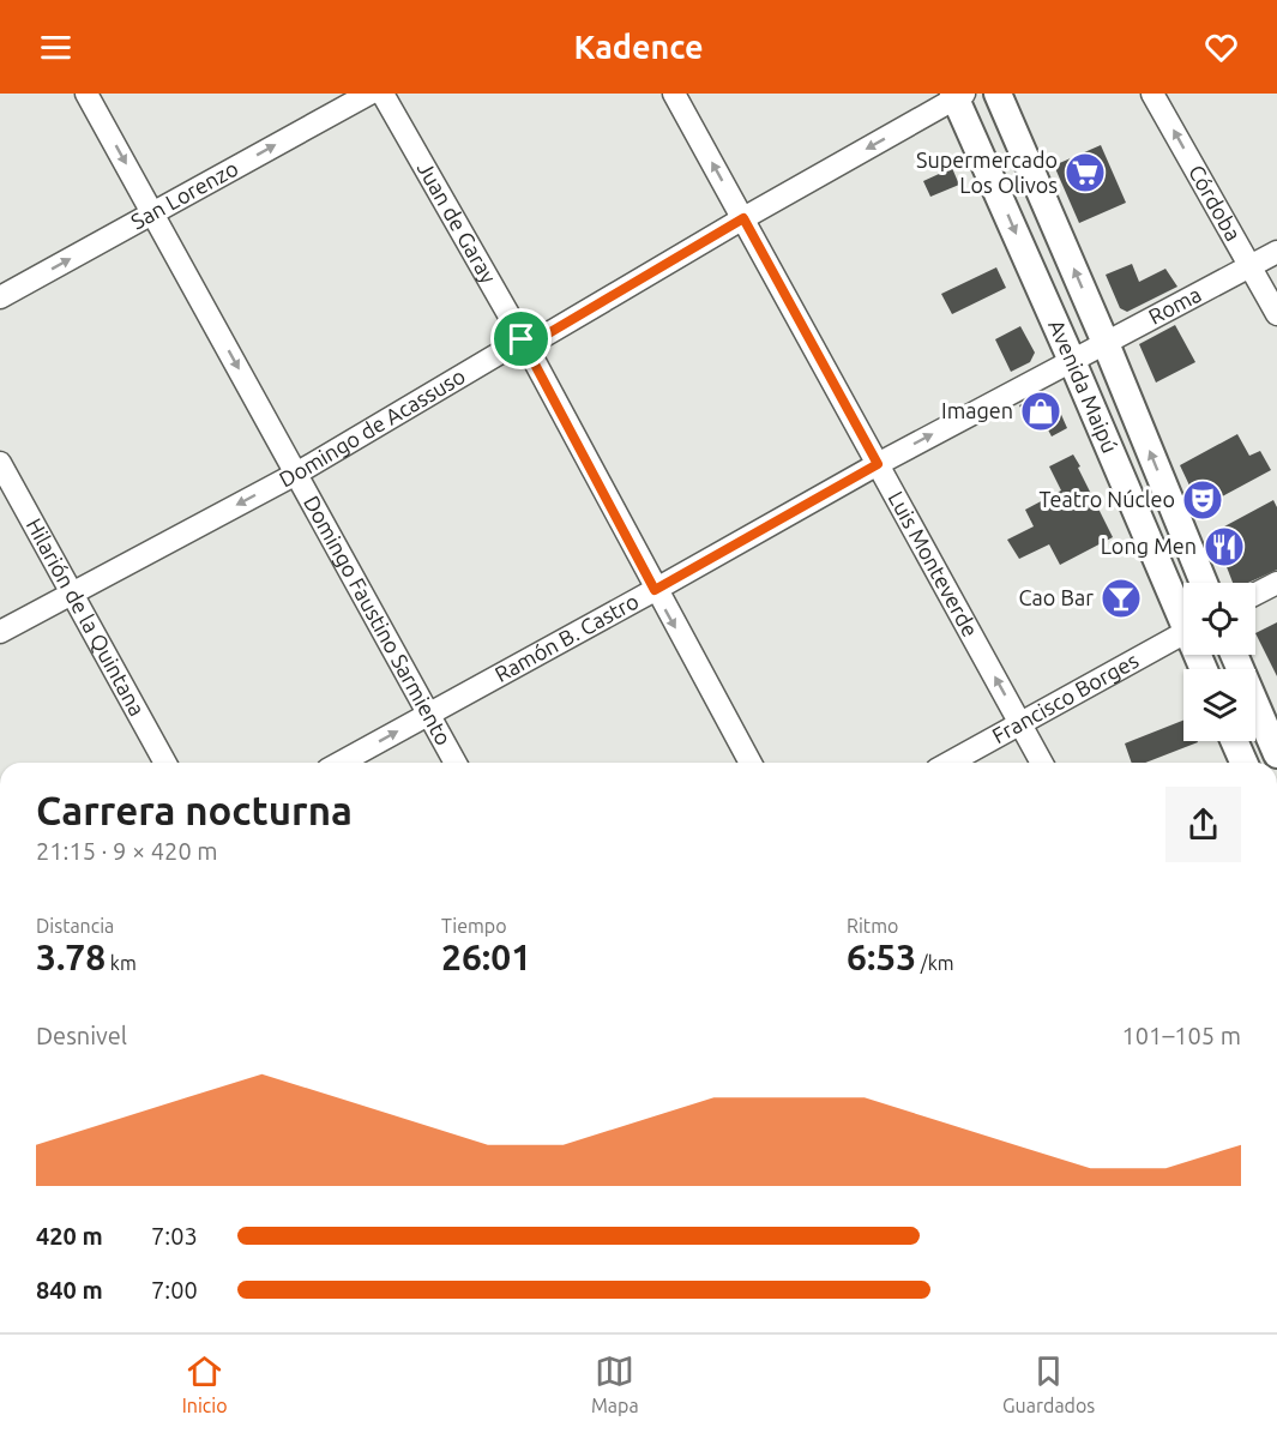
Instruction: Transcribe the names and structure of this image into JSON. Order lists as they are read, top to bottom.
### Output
{
  "streets": {
    "main road": ["Avenida Maipú"],
    "street": [
      "San Lorenzo",
      "Córdoba",
      "Juan de Garay",
      "Roma",
      "Domingo de Acassuso",
      "Luis Monteverde",
      "Hilarión de la Quintana",
      "Domingo Faustino Sarmiento",
      "Ramón B. Castro",
      "Francisco Borges"
    ]
  },
  "crossings": [
    ["San Lorenzo", "Domingo Faustino Sarmiento"],
    ["Córdoba", "Roma"],
    ["Juan de Garay", "Domingo de Acassuso"],
    ["Juan de Garay", "Ramón B. Castro"],
    ["Roma", "Avenida Maipú"],
    ["Roma", "Ramón B. Castro"],
    ["Avenida Maipú", "Domingo de Acassuso"],
    ["Avenida Maipú", "Ramón B. Castro"],
    ["Domingo de Acassuso", "Luis Monteverde"],
    ["Domingo de Acassuso", "Hilarión de la Quintana"],
    ["Domingo de Acassuso", "Domingo Faustino Sarmiento"],
    ["Luis Monteverde", "Ramón B. Castro"],
    ["Luis Monteverde", "Francisco Borges"],
    ["Domingo Faustino Sarmiento", "Ramón B. Castro"]
  ],
  "one_way": [
    "San Lorenzo",
    "Córdoba",
    "Domingo de Acassuso",
    "Luis Monteverde",
    "Domingo Faustino Sarmiento",
    "Ramón B. Castro"
  ],
  "places": {
    "supermarket": ["Supermercado Los Olivos"],
    "shop": ["Imagen"],
    "theatre": ["Teatro Núcleo"],
    "restaurant": ["Long Men"],
    "bar": ["Cao Bar"]
  },
  "page": {
    "header": "Kadence",
    "heading": ["Carrera nocturna", "21:15 · 9 × 420 m"],
    "stats": [
      ["Distancia", "3.78 km"],
      ["Tiempo", "26:01"],
      ["Ritmo", "6:53 /km"]
    ],
    "chart": ["Desnivel", "101–105 m"],
    "list": [
      {
        "name": "420 m",
        "note": "7:03"
      },
      {
        "name": "840 m",
        "note": "7:00"
      }
    ],
    "tabs": ["Inicio", "Mapa", "Guardados"]
  }
}
